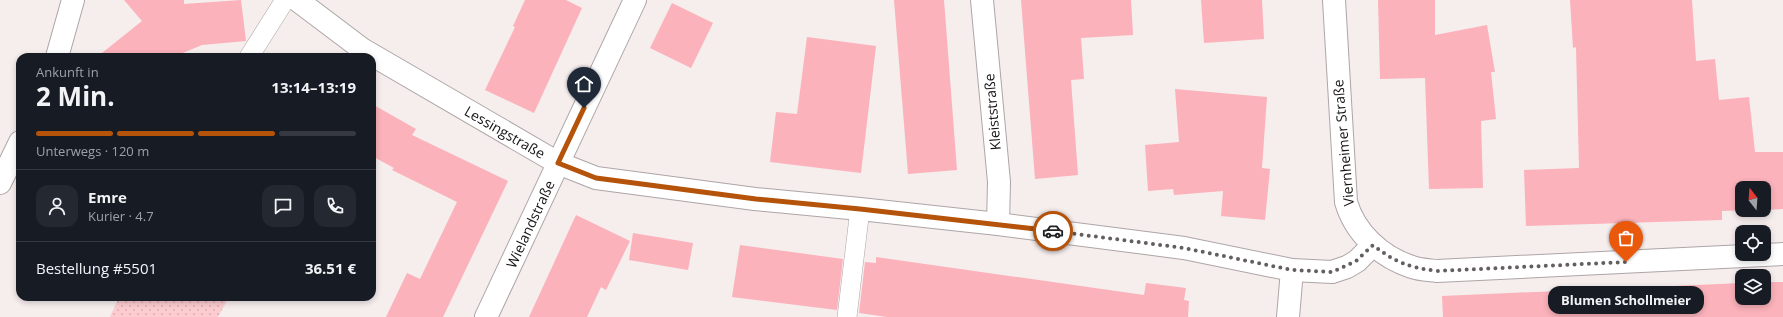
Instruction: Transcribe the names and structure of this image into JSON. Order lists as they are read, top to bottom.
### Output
{
  "streets": {
    "street": [
      "Kleiststraße",
      "Lessingstraße",
      "Viernheimer Straße",
      "Wielandstraße"
    ]
  },
  "crossings": [
    ["Kleiststraße", "Lessingstraße"],
    ["Lessingstraße", "Viernheimer Straße"],
    ["Lessingstraße", "Wielandstraße"]
  ],
  "places": ["Blumen Schollmeier"],
  "north": "top",
  "page": {
    "heading": ["2 Min.", "Ankunft in", "13:14–13:19"],
    "panel": [
      "Emre",
      "Kurier · 4.7",
      "Bestellung #5501",
      "36.51 €"
    ],
    "bar": "Unterwegs · 120 m",
    "bubble": "Blumen Schollmeier"
  }
}
